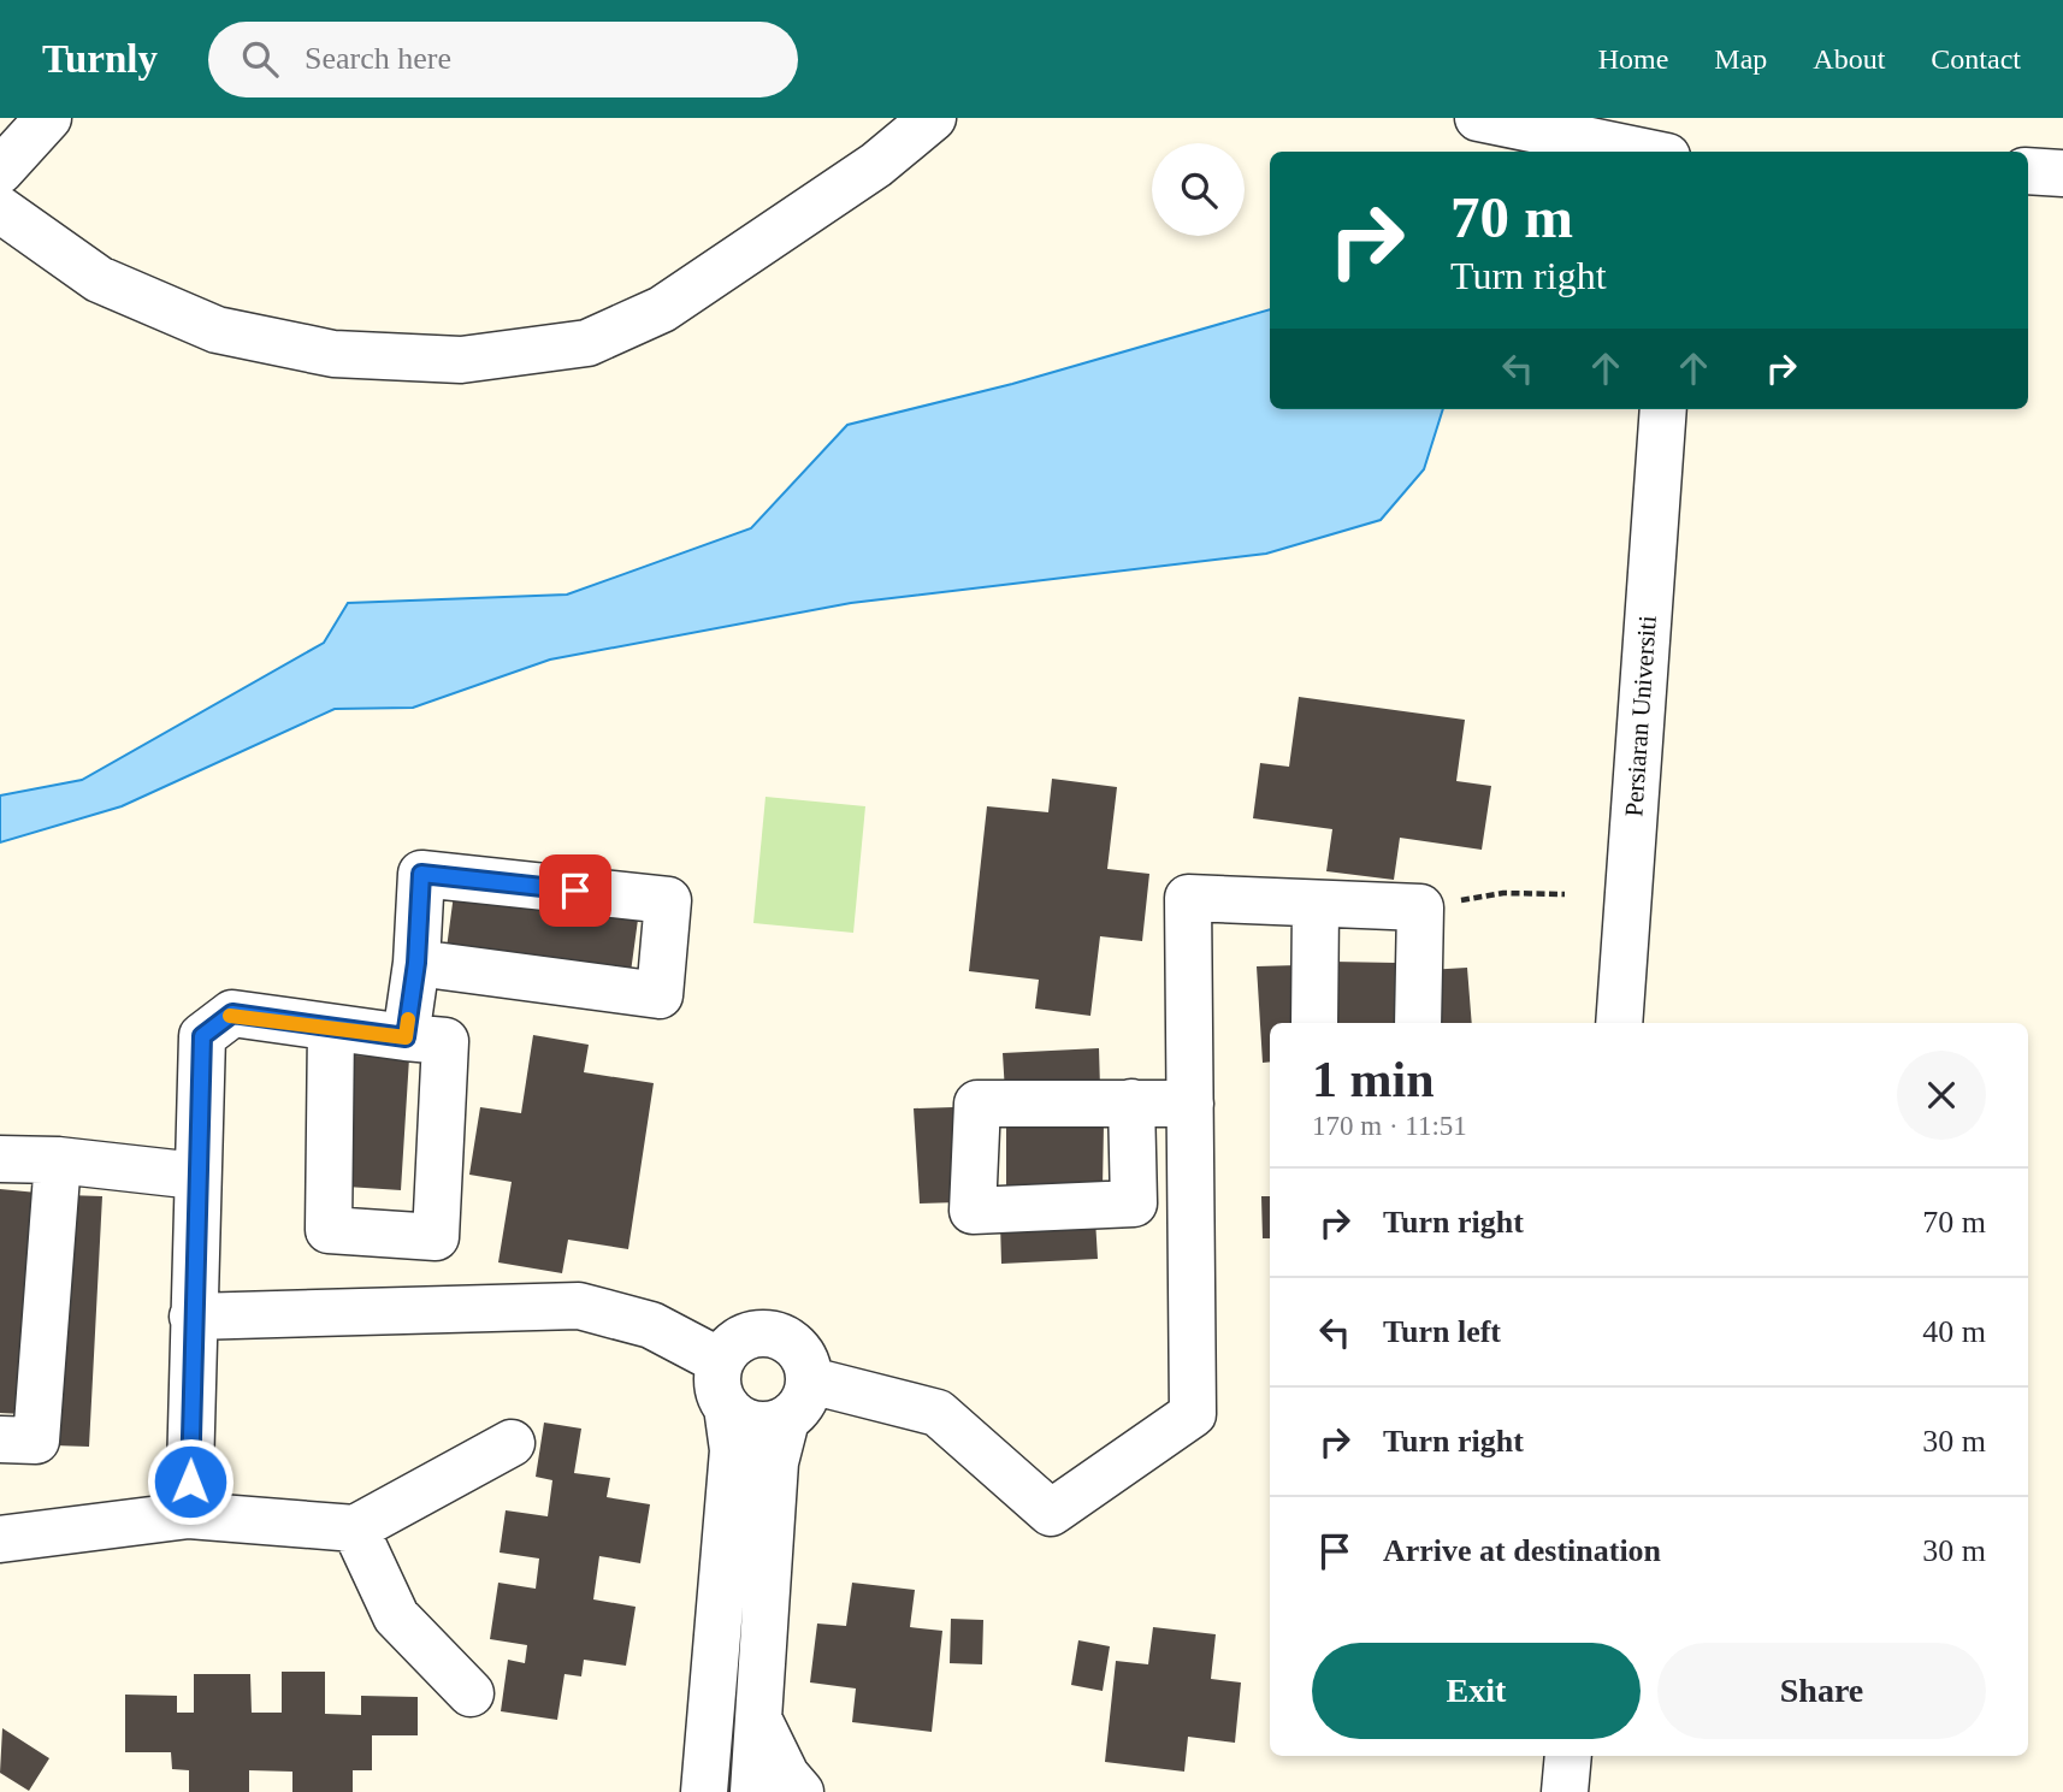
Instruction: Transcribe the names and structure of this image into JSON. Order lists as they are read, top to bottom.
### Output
{
  "streets": {
    "street": ["Persiaran Universiti"]
  },
  "page": {
    "header": "Turnly",
    "search": "Search here",
    "nav": [
      "Home",
      "Map",
      "About",
      "Contact"
    ],
    "turn": ["70 m", "Turn right"],
    "heading": ["1 min", "170 m · 11:51"],
    "list": [
      {
        "name": "Turn right",
        "value": "70 m"
      },
      {
        "name": "Turn left",
        "value": "40 m"
      },
      {
        "name": "Turn right",
        "value": "30 m"
      },
      {
        "name": "Arrive at destination",
        "value": "30 m"
      }
    ],
    "buttons": ["Exit", "Share"]
  }
}
